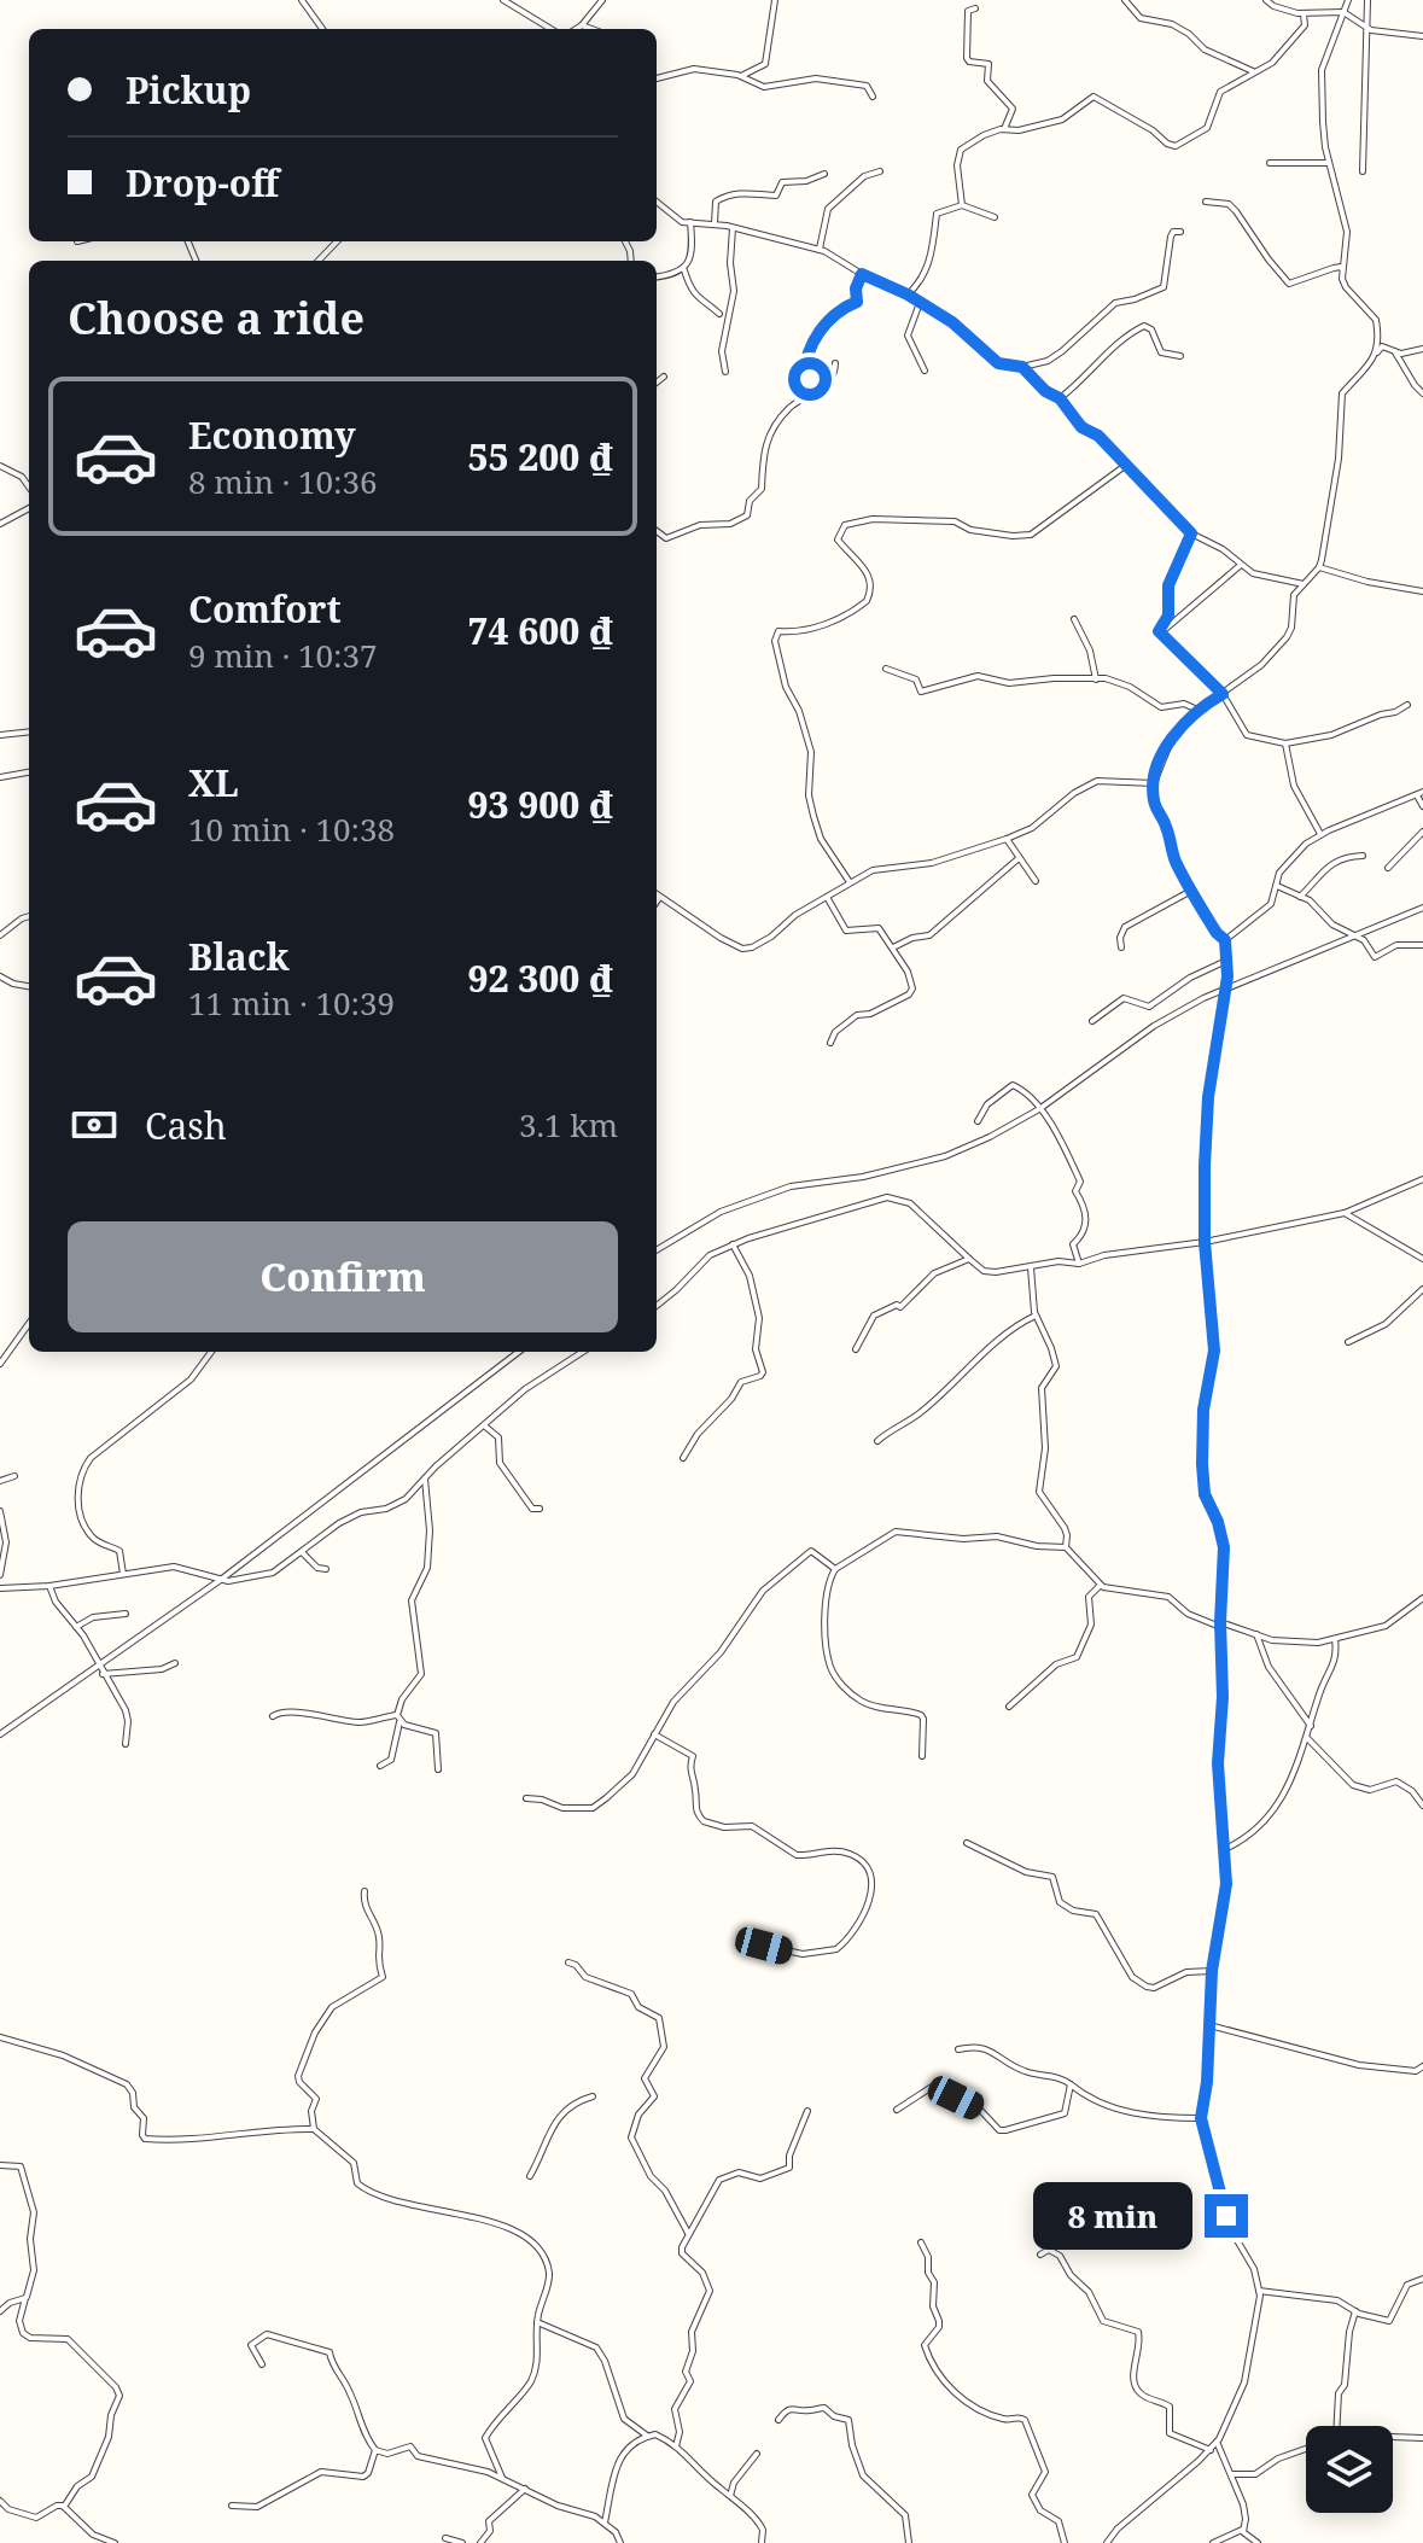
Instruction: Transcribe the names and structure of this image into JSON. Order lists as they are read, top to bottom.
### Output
{
  "page": {
    "banner": ["Pickup", "Drop-off"],
    "heading": "Choose a ride",
    "list": [
      {
        "name": "Economy",
        "note": "8 min · 10:36",
        "value": "55 200 ₫"
      },
      {
        "name": "Comfort",
        "note": "9 min · 10:37",
        "value": "74 600 ₫"
      },
      {
        "name": "XL",
        "note": "10 min · 10:38",
        "value": "93 900 ₫"
      },
      {
        "name": "Black",
        "note": "11 min · 10:39",
        "value": "92 300 ₫"
      }
    ],
    "pay": ["Cash", "3.1 km"],
    "buttons": "Confirm",
    "bubble": "8 min"
  }
}
